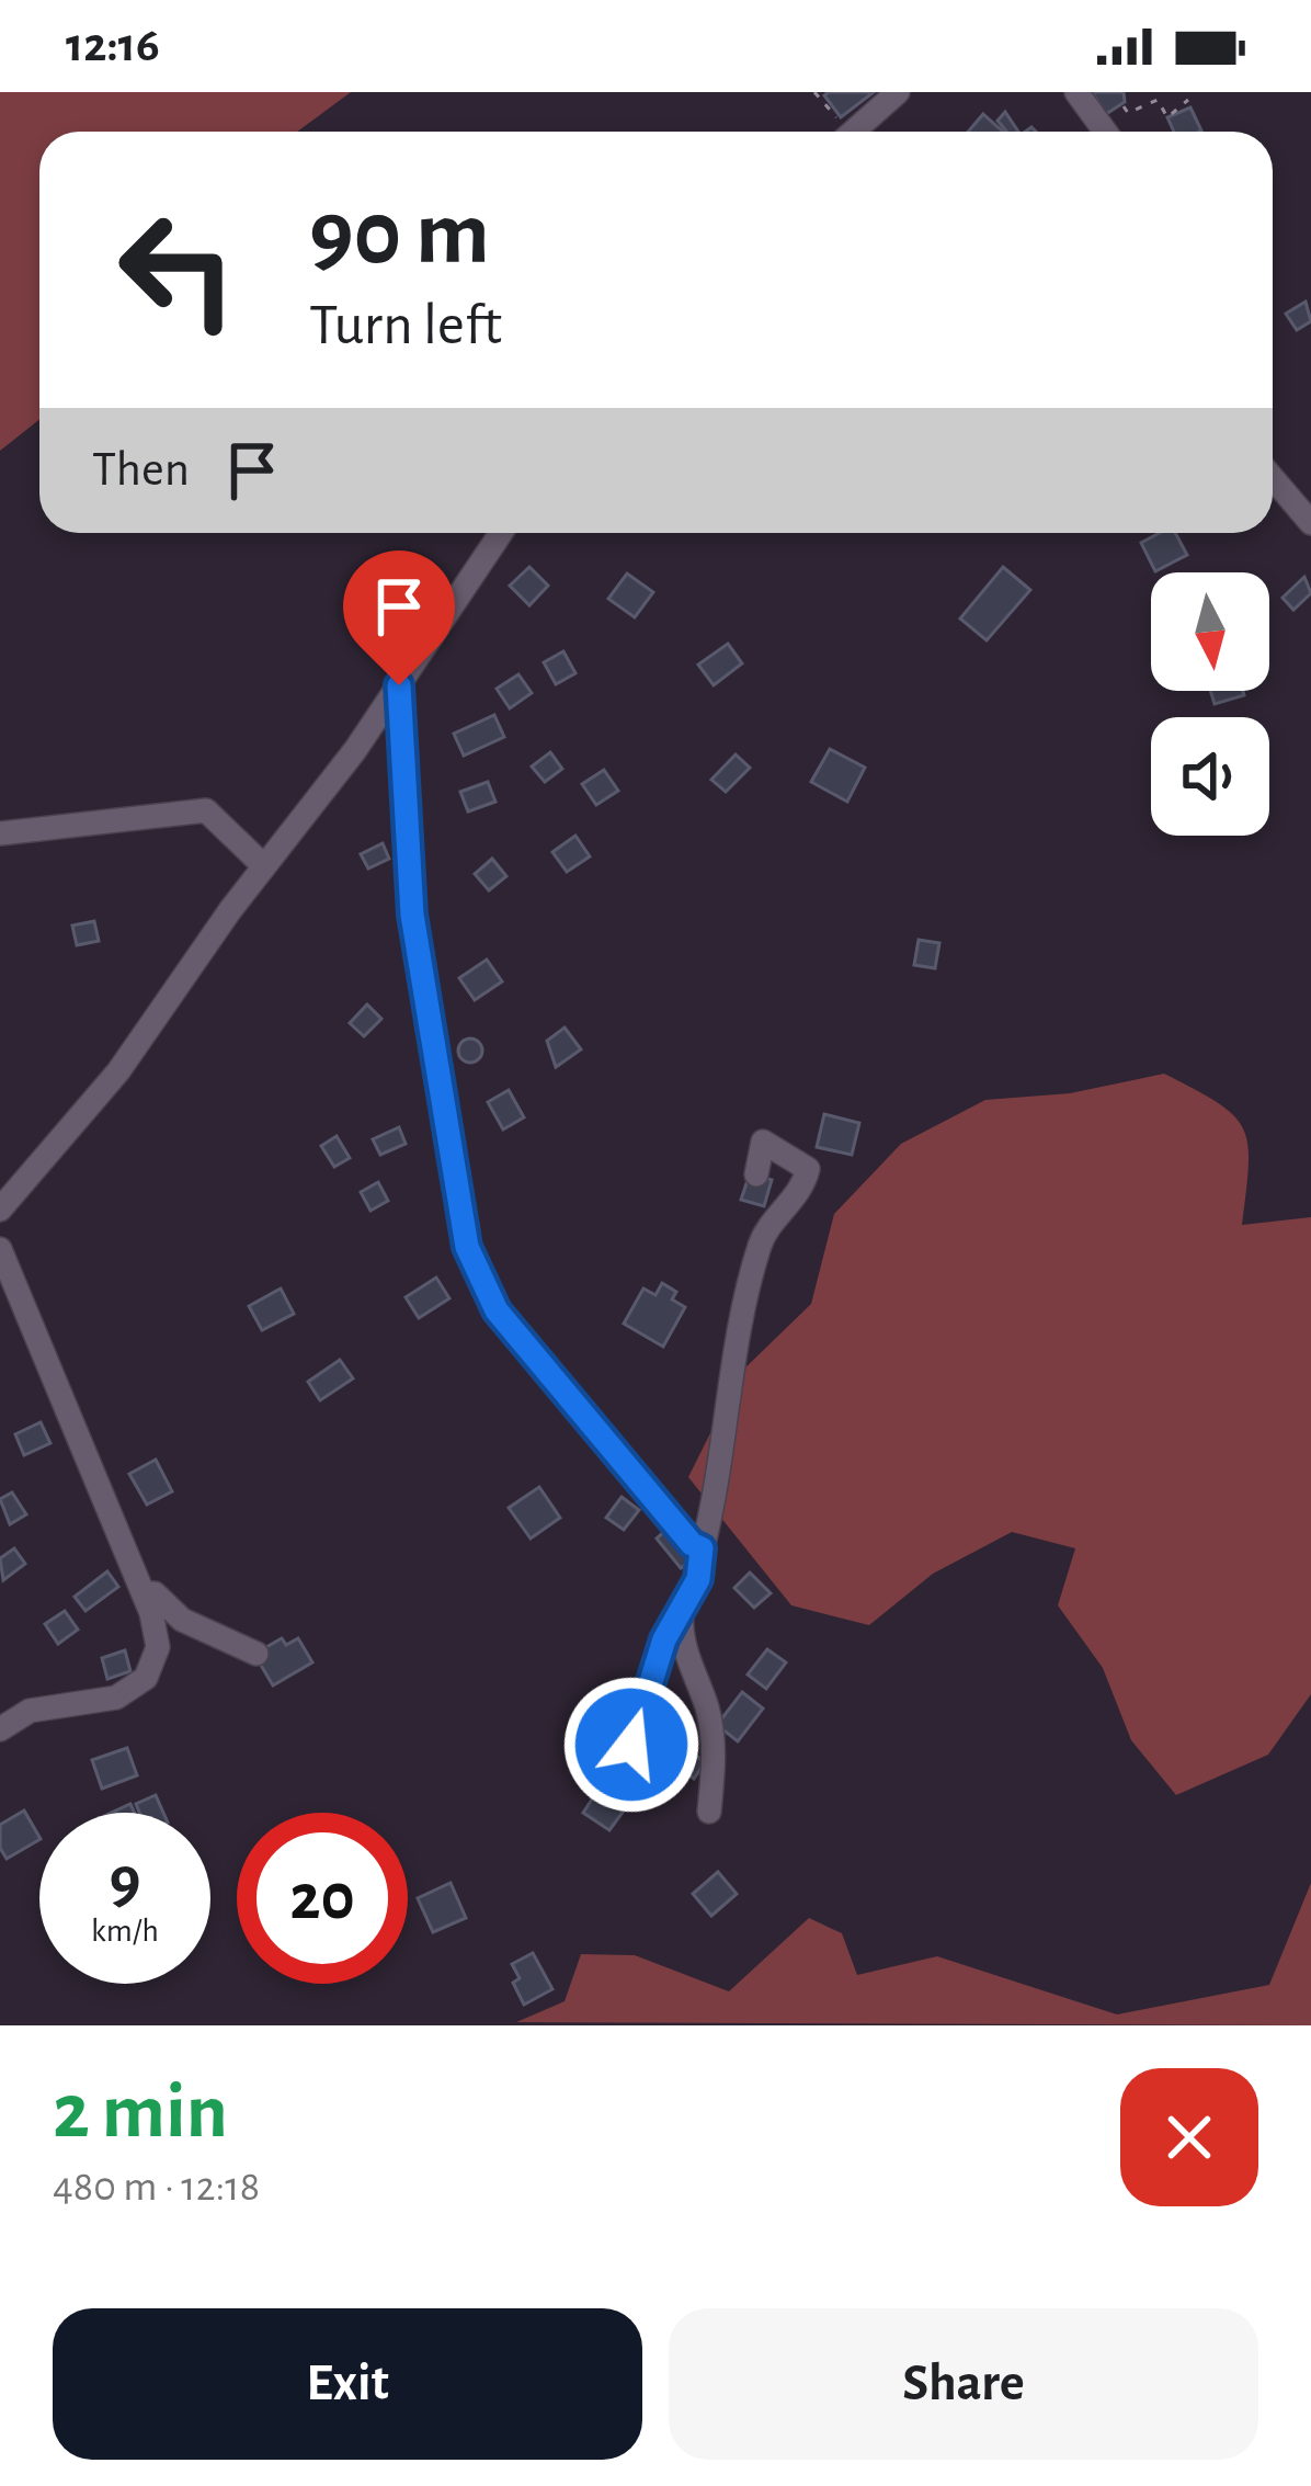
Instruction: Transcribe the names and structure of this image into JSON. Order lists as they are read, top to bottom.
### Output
{
  "north": "bottom",
  "page": {
    "status": "12:16",
    "turn": ["90 m", "Turn left"],
    "then": "Then",
    "speed": "9 km/h",
    "limit": "20",
    "heading": ["2 min", "480 m · 12:18"],
    "buttons": ["Exit", "Share"]
  }
}
